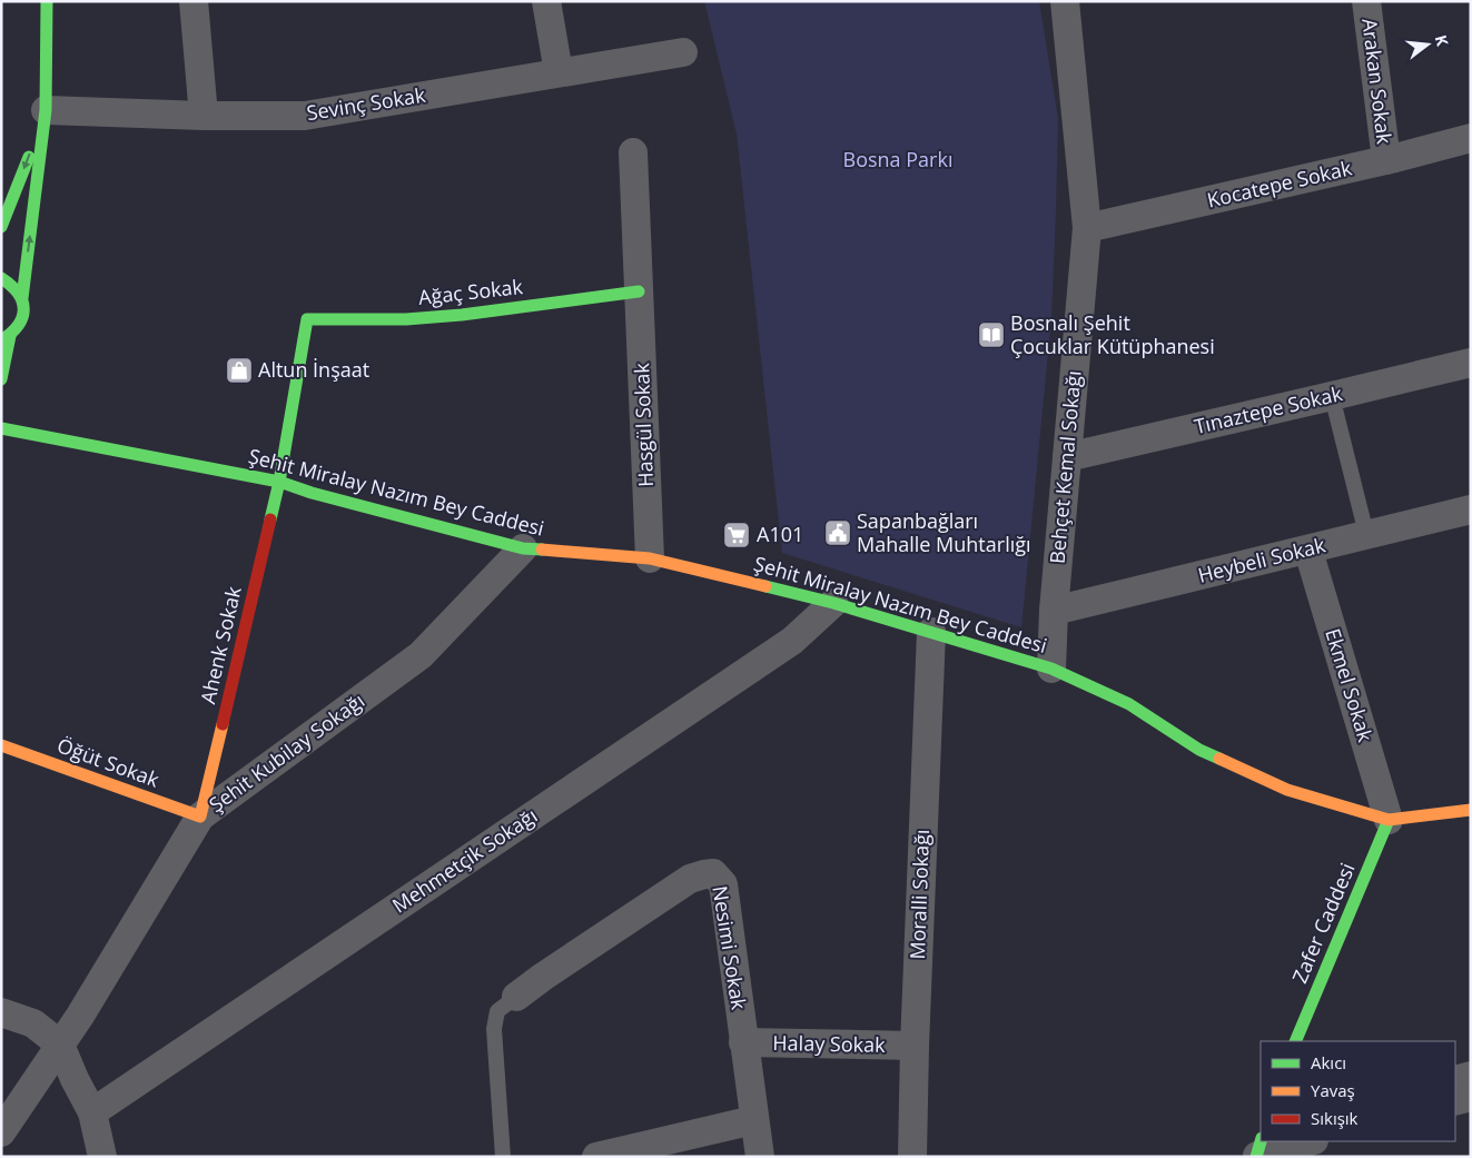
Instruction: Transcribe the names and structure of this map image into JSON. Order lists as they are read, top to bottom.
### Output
{
  "streets": {
    "street": [
      "Arakan Sokak",
      "Sevinç Sokak",
      "Kocatepe Sokak",
      "Ağaç Sokak",
      "Tınaztepe Sokak",
      "Hasgül Sokak",
      "Behçet Kemal Sokağı",
      "Şehit Miralay Nazım Bey Caddesi",
      "Heybeli Sokak",
      "Ahenk Sokak",
      "Ekmel Sokak",
      "Şehit Kubilay Sokağı",
      "Öğüt Sokak",
      "Mehmetçik Sokağı",
      "Moralli Sokağı",
      "Zafer Caddesi",
      "Nesimi Sokak",
      "Halay Sokak"
    ]
  },
  "crossings": [
    ["Arakan Sokak", "Kocatepe Sokak"],
    ["Kocatepe Sokak", "Behçet Kemal Sokağı"],
    ["Ağaç Sokak", "Hasgül Sokak"],
    ["Ağaç Sokak", "Ahenk Sokak"],
    ["Tınaztepe Sokak", "Behçet Kemal Sokağı"],
    ["Hasgül Sokak", "Şehit Miralay Nazım Bey Caddesi"],
    ["Behçet Kemal Sokağı", "Şehit Miralay Nazım Bey Caddesi"],
    ["Behçet Kemal Sokağı", "Heybeli Sokak"],
    ["Şehit Miralay Nazım Bey Caddesi", "Ahenk Sokak"],
    ["Şehit Miralay Nazım Bey Caddesi", "Ekmel Sokak"],
    ["Şehit Miralay Nazım Bey Caddesi", "Şehit Kubilay Sokağı"],
    ["Şehit Miralay Nazım Bey Caddesi", "Mehmetçik Sokağı"],
    ["Şehit Miralay Nazım Bey Caddesi", "Moralli Sokağı"],
    ["Şehit Miralay Nazım Bey Caddesi", "Zafer Caddesi"],
    ["Heybeli Sokak", "Ekmel Sokak"],
    ["Ahenk Sokak", "Şehit Kubilay Sokağı"],
    ["Ahenk Sokak", "Öğüt Sokak"],
    ["Ekmel Sokak", "Zafer Caddesi"],
    ["Şehit Kubilay Sokağı", "Öğüt Sokak"],
    ["Moralli Sokağı", "Halay Sokak"],
    ["Nesimi Sokak", "Halay Sokak"]
  ],
  "parks": ["Bosna Parkı"],
  "places": {
    "library": ["Bosnalı Şehit Çocuklar Kütüphanesi"],
    "shop": ["Altun İnşaat"],
    "public building": ["Sapanbağları Mahalle Muhtarlığı"],
    "supermarket": ["A101"]
  },
  "legend": ["Akıcı", "Yavaş", "Sıkışık"],
  "north": "right"
}
